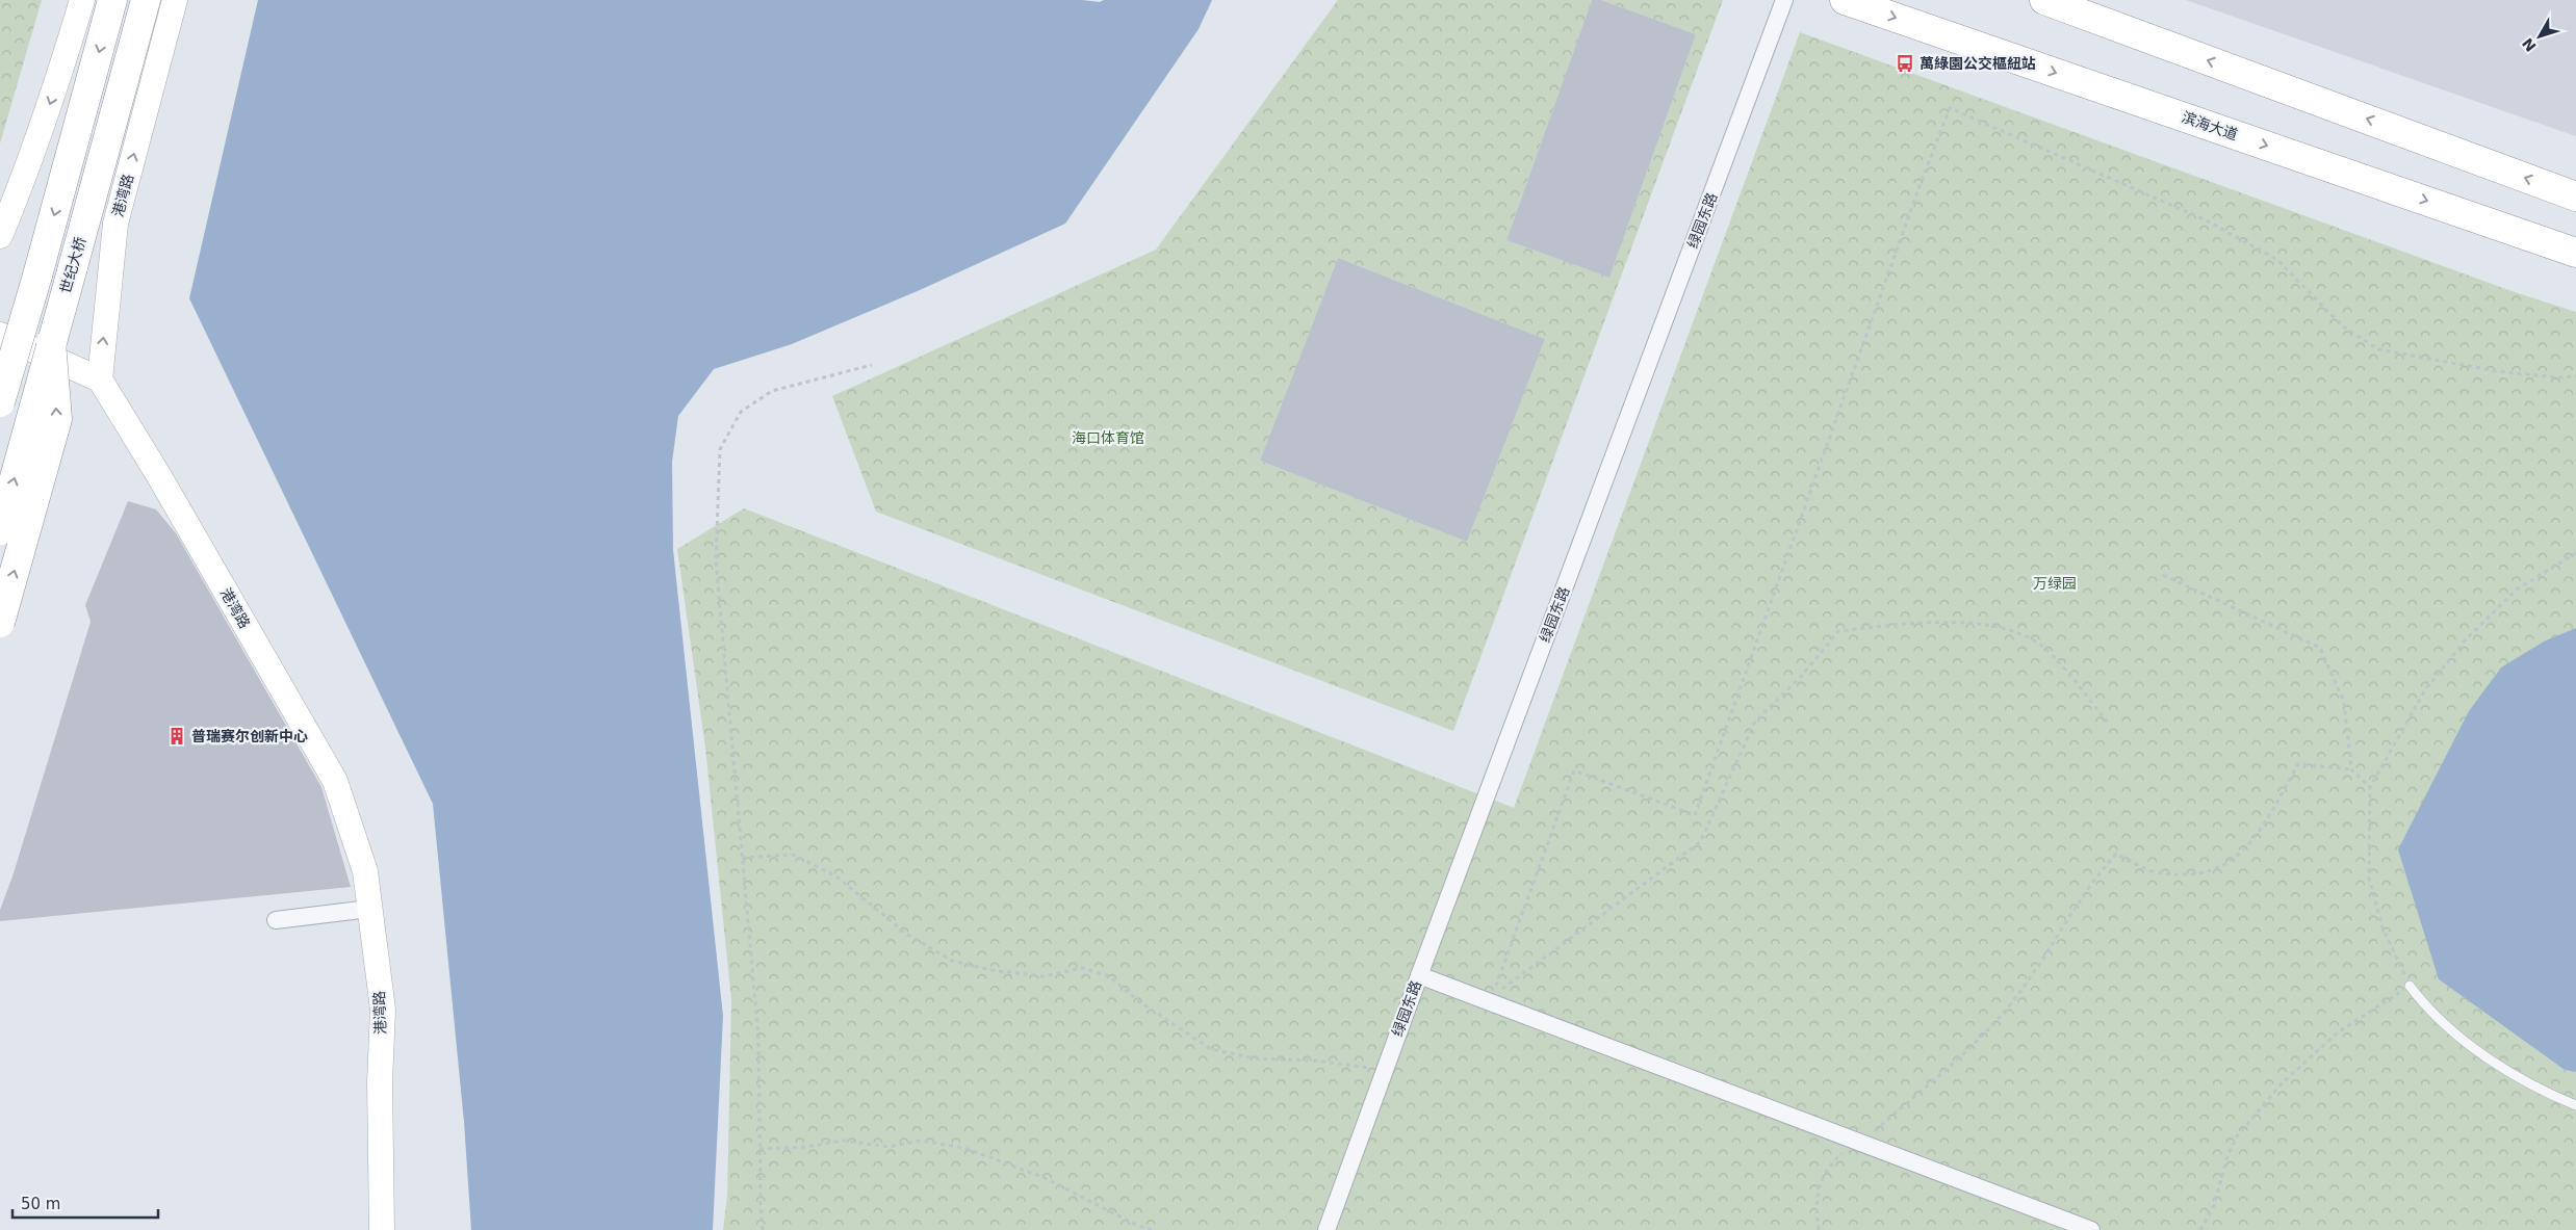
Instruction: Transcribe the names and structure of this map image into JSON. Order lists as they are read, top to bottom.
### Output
{
  "streets": {
    "highway": ["滨海大道", "世纪大桥"],
    "street": ["港湾路", "绿园东路"]
  },
  "parks": ["海口体育馆", "万绿园"],
  "places": {
    "bus stop": ["萬綠園公交樞紐站"],
    "building": ["普瑞赛尔创新中心"]
  },
  "scale_bar": "50 m",
  "north": "bottom left"
}
